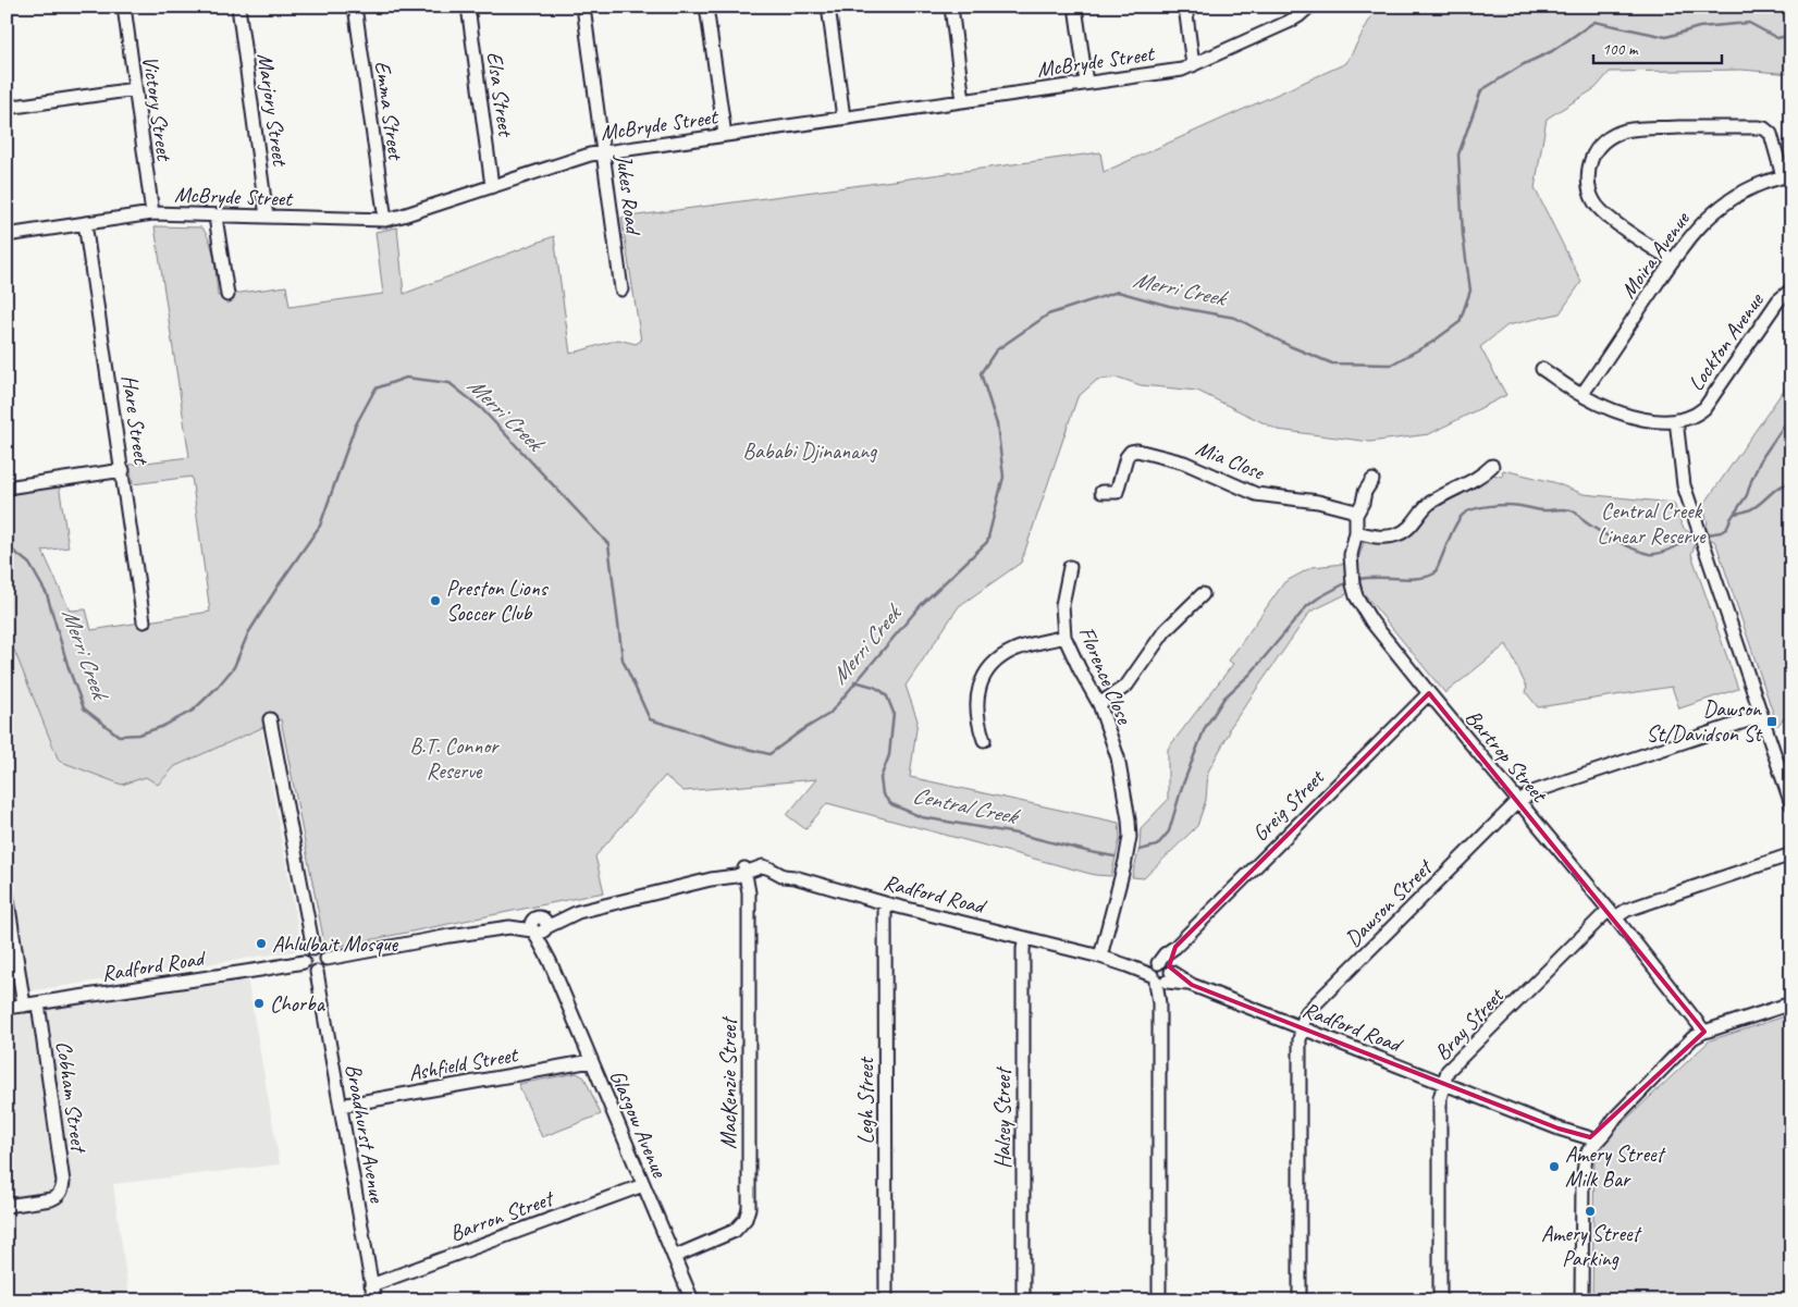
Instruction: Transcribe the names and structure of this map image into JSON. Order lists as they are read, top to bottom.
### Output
{
  "streets": {
    "street": [
      "McBryde Street",
      "Elsa Street",
      "Victory Street",
      "Marjory Street",
      "Emma Street",
      "Jukes Road",
      "Moira Avenue",
      "Lockton Avenue",
      "Hare Street",
      "Mia Close",
      "Florence Close",
      "Bartrop Street",
      "Greig Street",
      "Radford Road",
      "Dawson Street",
      "Bray Street",
      "Ashfield Street",
      "MacKenzie Street",
      "Cobham Street",
      "Legh Street",
      "Halsey Street",
      "Glasgow Avenue",
      "Broadhurst Avenue",
      "Barron Street"
    ]
  },
  "crossings": [
    ["McBryde Street", "Elsa Street"],
    ["McBryde Street", "Victory Street"],
    ["McBryde Street", "Marjory Street"],
    ["McBryde Street", "Emma Street"],
    ["McBryde Street", "Jukes Road"],
    ["McBryde Street", "Hare Street"],
    ["Moira Avenue", "Lockton Avenue"],
    ["Mia Close", "Bartrop Street"],
    ["Florence Close", "Radford Road"],
    ["Bartrop Street", "Greig Street"],
    ["Bartrop Street", "Dawson Street"],
    ["Bartrop Street", "Bray Street"],
    ["Greig Street", "Radford Road"],
    ["Radford Road", "Dawson Street"],
    ["Radford Road", "Bray Street"],
    ["Radford Road", "MacKenzie Street"],
    ["Radford Road", "Cobham Street"],
    ["Radford Road", "Legh Street"],
    ["Radford Road", "Halsey Street"],
    ["Radford Road", "Glasgow Avenue"],
    ["Radford Road", "Broadhurst Avenue"],
    ["Ashfield Street", "Glasgow Avenue"],
    ["Ashfield Street", "Broadhurst Avenue"],
    ["MacKenzie Street", "Glasgow Avenue"],
    ["Glasgow Avenue", "Barron Street"],
    ["Broadhurst Avenue", "Barron Street"]
  ],
  "water": ["Merri Creek", "Central Creek"],
  "parks": ["Bababi Djinanang", "Central Creek Linear Reserve", "B.T. Connor Reserve"],
  "places": {
    "other": [
      "Preston Lions Soccer Club",
      "Ahlulbait Mosque",
      "Chorba",
      "Amery Street Milk Bar",
      "Amery Street Parking"
    ],
    "transit": ["Dawson St/Davidson St"]
  },
  "scale_bar": "100 m"
}
